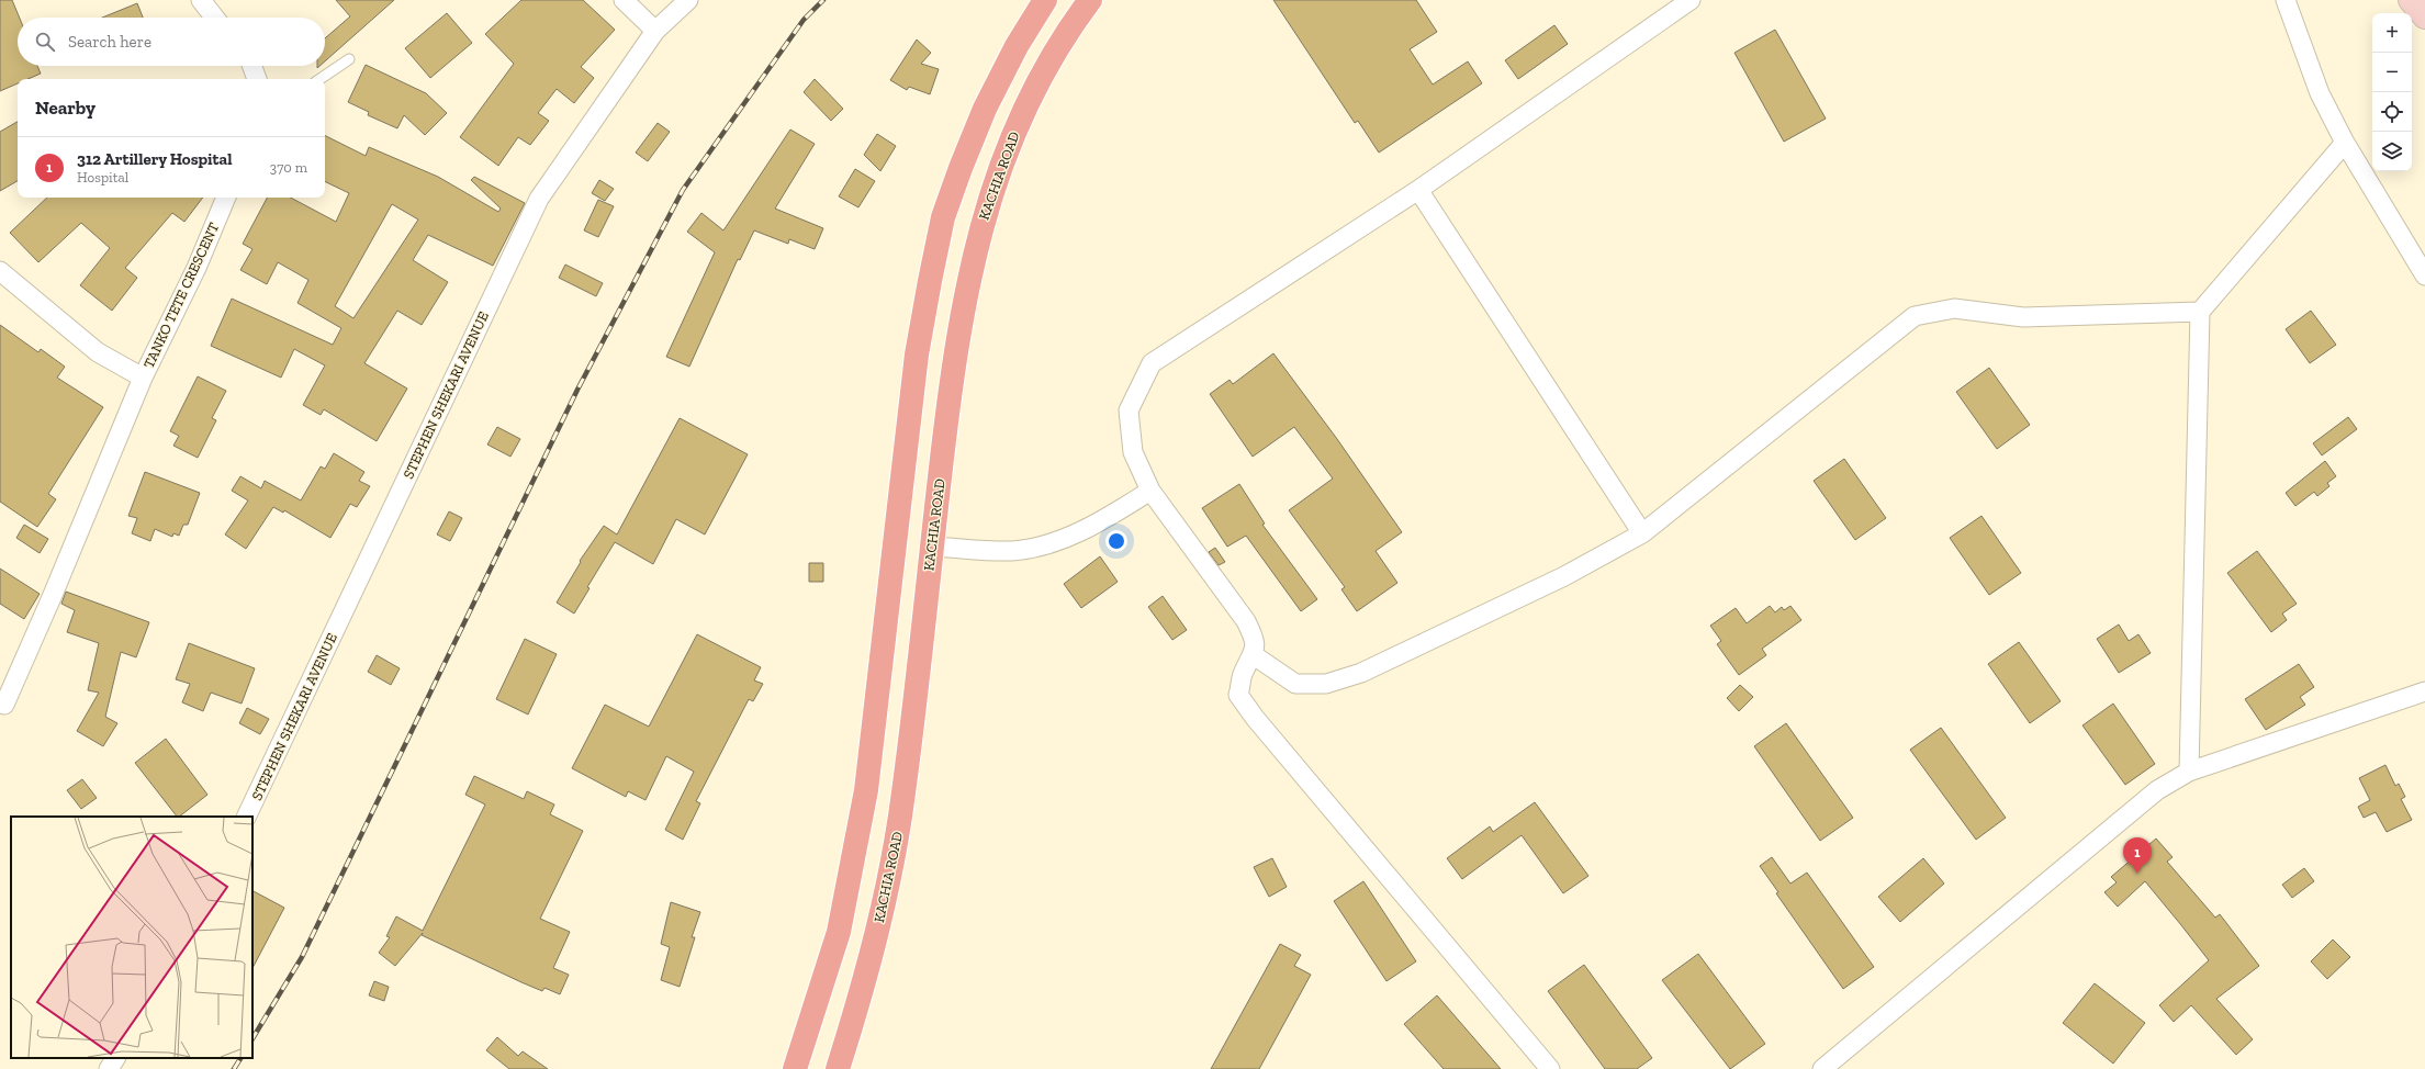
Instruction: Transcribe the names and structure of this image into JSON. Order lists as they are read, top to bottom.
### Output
{
  "streets": {
    "main road": ["KACHIA ROAD"],
    "street": ["TANKO TETE CRESCENT", "STEPHEN SHEKARI AVENUE"]
  },
  "page": {
    "map_buttons": ["+", "−"],
    "search": "Search here",
    "heading": "Nearby",
    "list": [
      {
        "mark": "1",
        "name": "312 Artillery Hospital",
        "note": "Hospital",
        "value": "370 m"
      }
    ],
    "pins": "1"
  }
}
